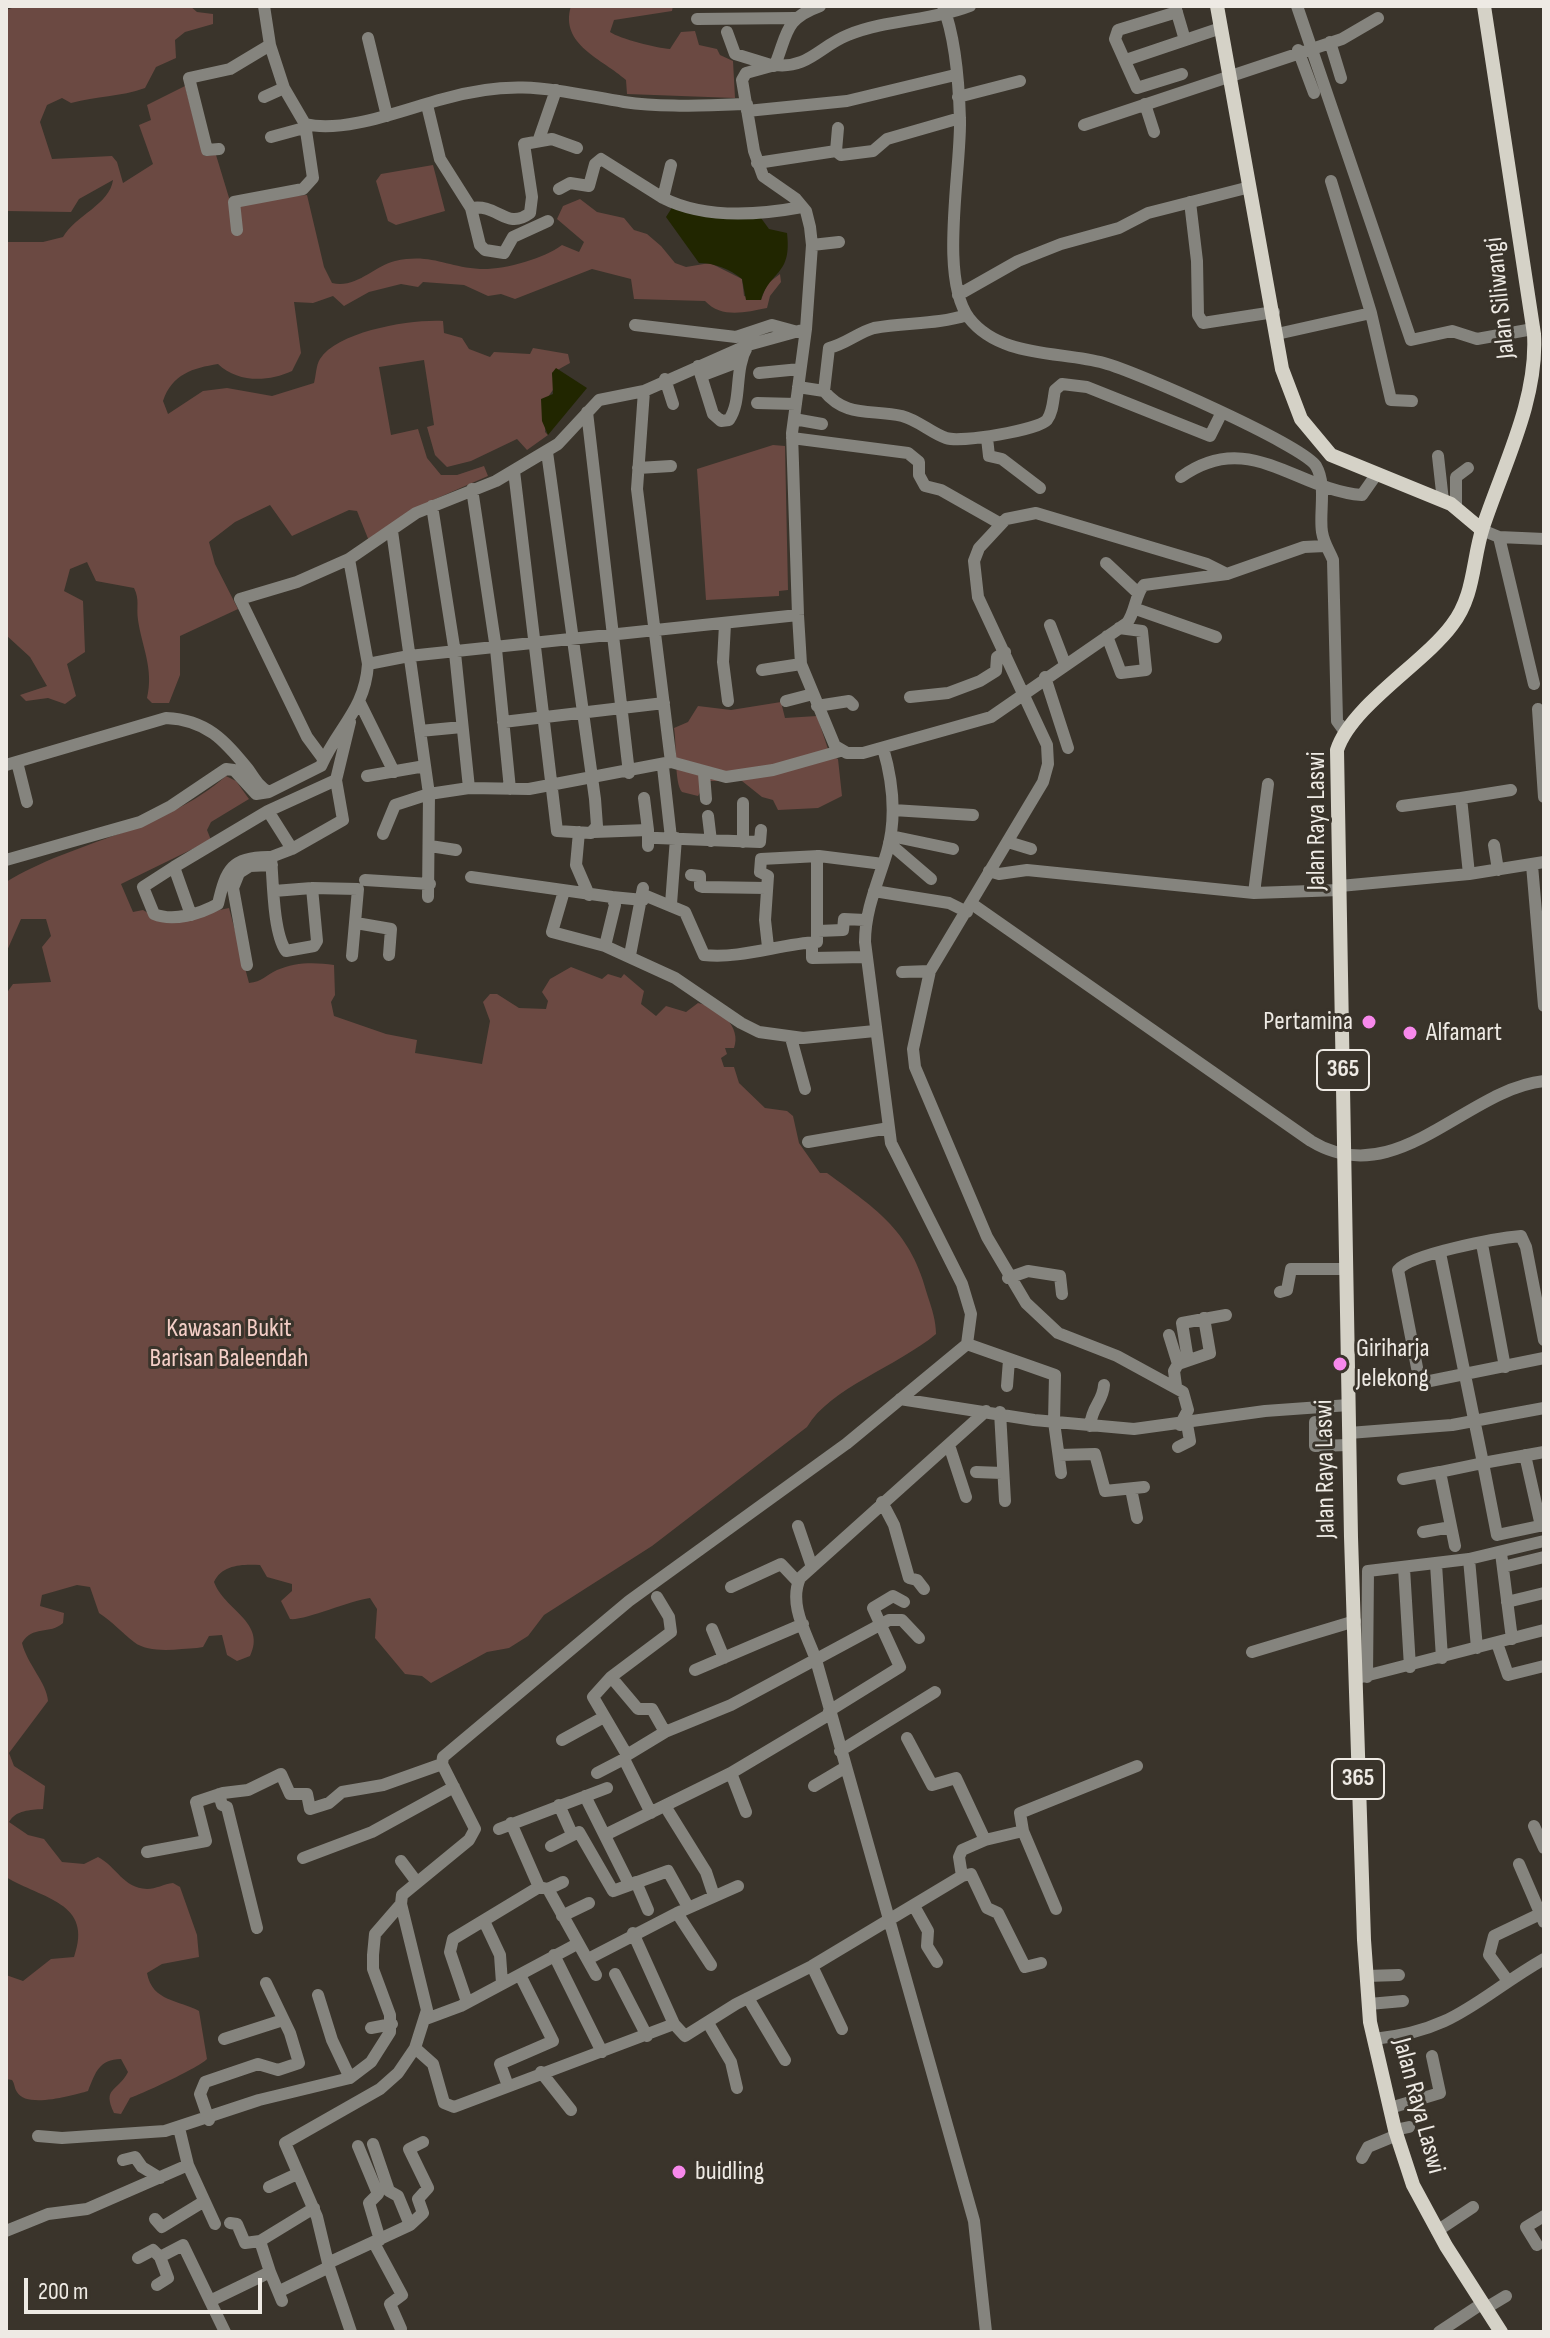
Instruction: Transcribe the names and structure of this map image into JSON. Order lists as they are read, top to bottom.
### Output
{
  "streets": {
    "main road": ["Jalan Siliwangi", "Jalan Raya Laswi", "365"]
  },
  "crossings": [
    ["Jalan Siliwangi", "Jalan Raya Laswi"]
  ],
  "parks": ["Kawasan Bukit Barisan Baleendah"],
  "places": [
    "Pertamina",
    "Alfamart",
    "Giriharja Jelekong",
    "buidling"
  ],
  "scale_bar": "200 m"
}
